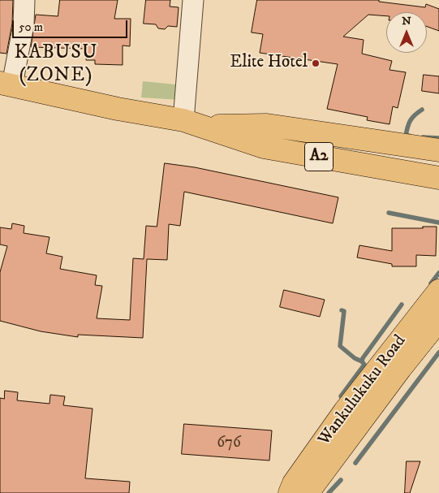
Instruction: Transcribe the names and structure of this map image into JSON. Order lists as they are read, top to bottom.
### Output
{
  "streets": {
    "main road": ["A2", "Wankulukuku Road"]
  },
  "districts": ["KABUSU (ZONE)"],
  "places": ["Elite Hotel"],
  "house_numbers": ["676"],
  "scale_bar": "50 m",
  "north": "top"
}
